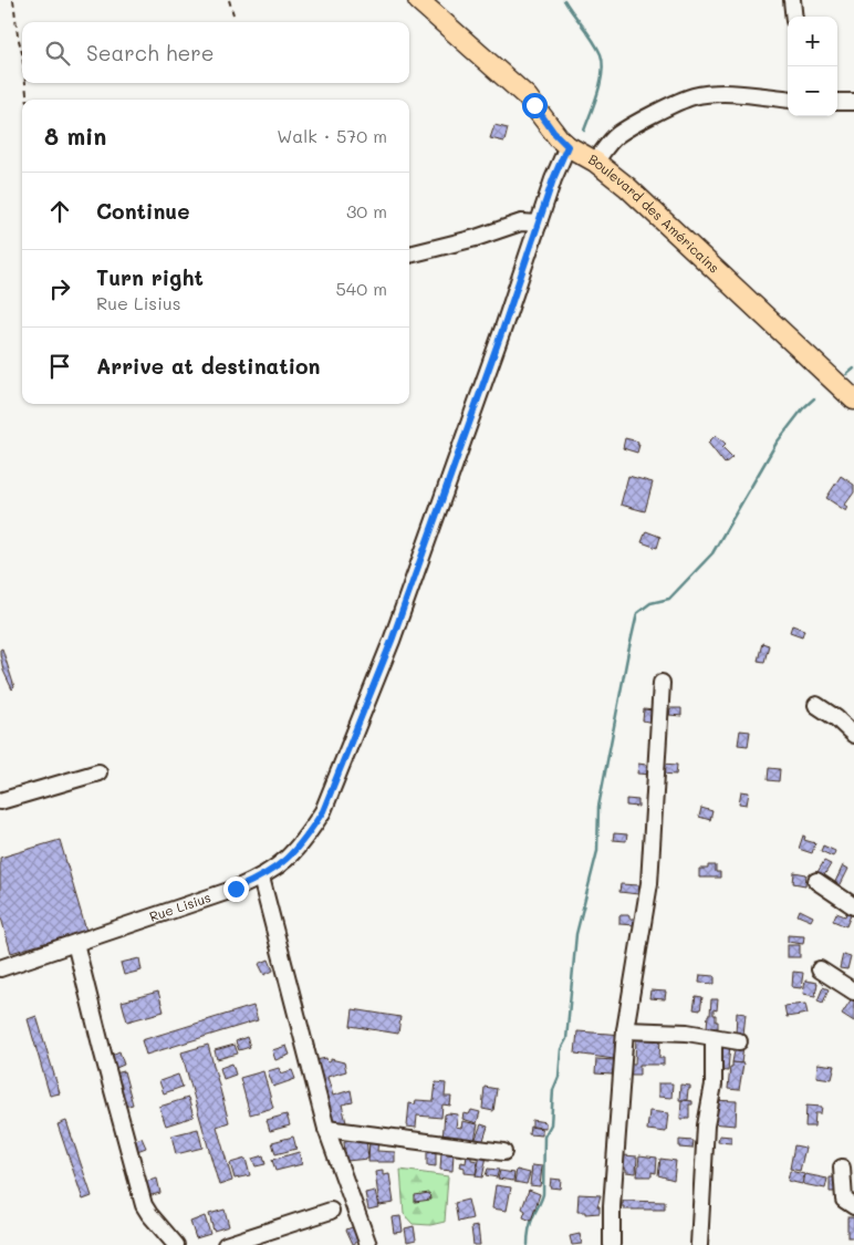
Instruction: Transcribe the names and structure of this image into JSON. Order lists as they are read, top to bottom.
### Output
{
  "streets": {
    "main road": ["Boulevard des Américains"],
    "street": ["Rue Lisius"]
  },
  "crossings": [
    ["Boulevard des Américains", "Rue Lisius"]
  ],
  "page": {
    "map_buttons": ["+", "−"],
    "search": "Search here",
    "heading": ["8 min", "Walk · 570 m"],
    "list": [
      ["Continue", "30 m"],
      ["Turn right", "Rue Lisius", "540 m"],
      "Arrive at destination"
    ]
  }
}
